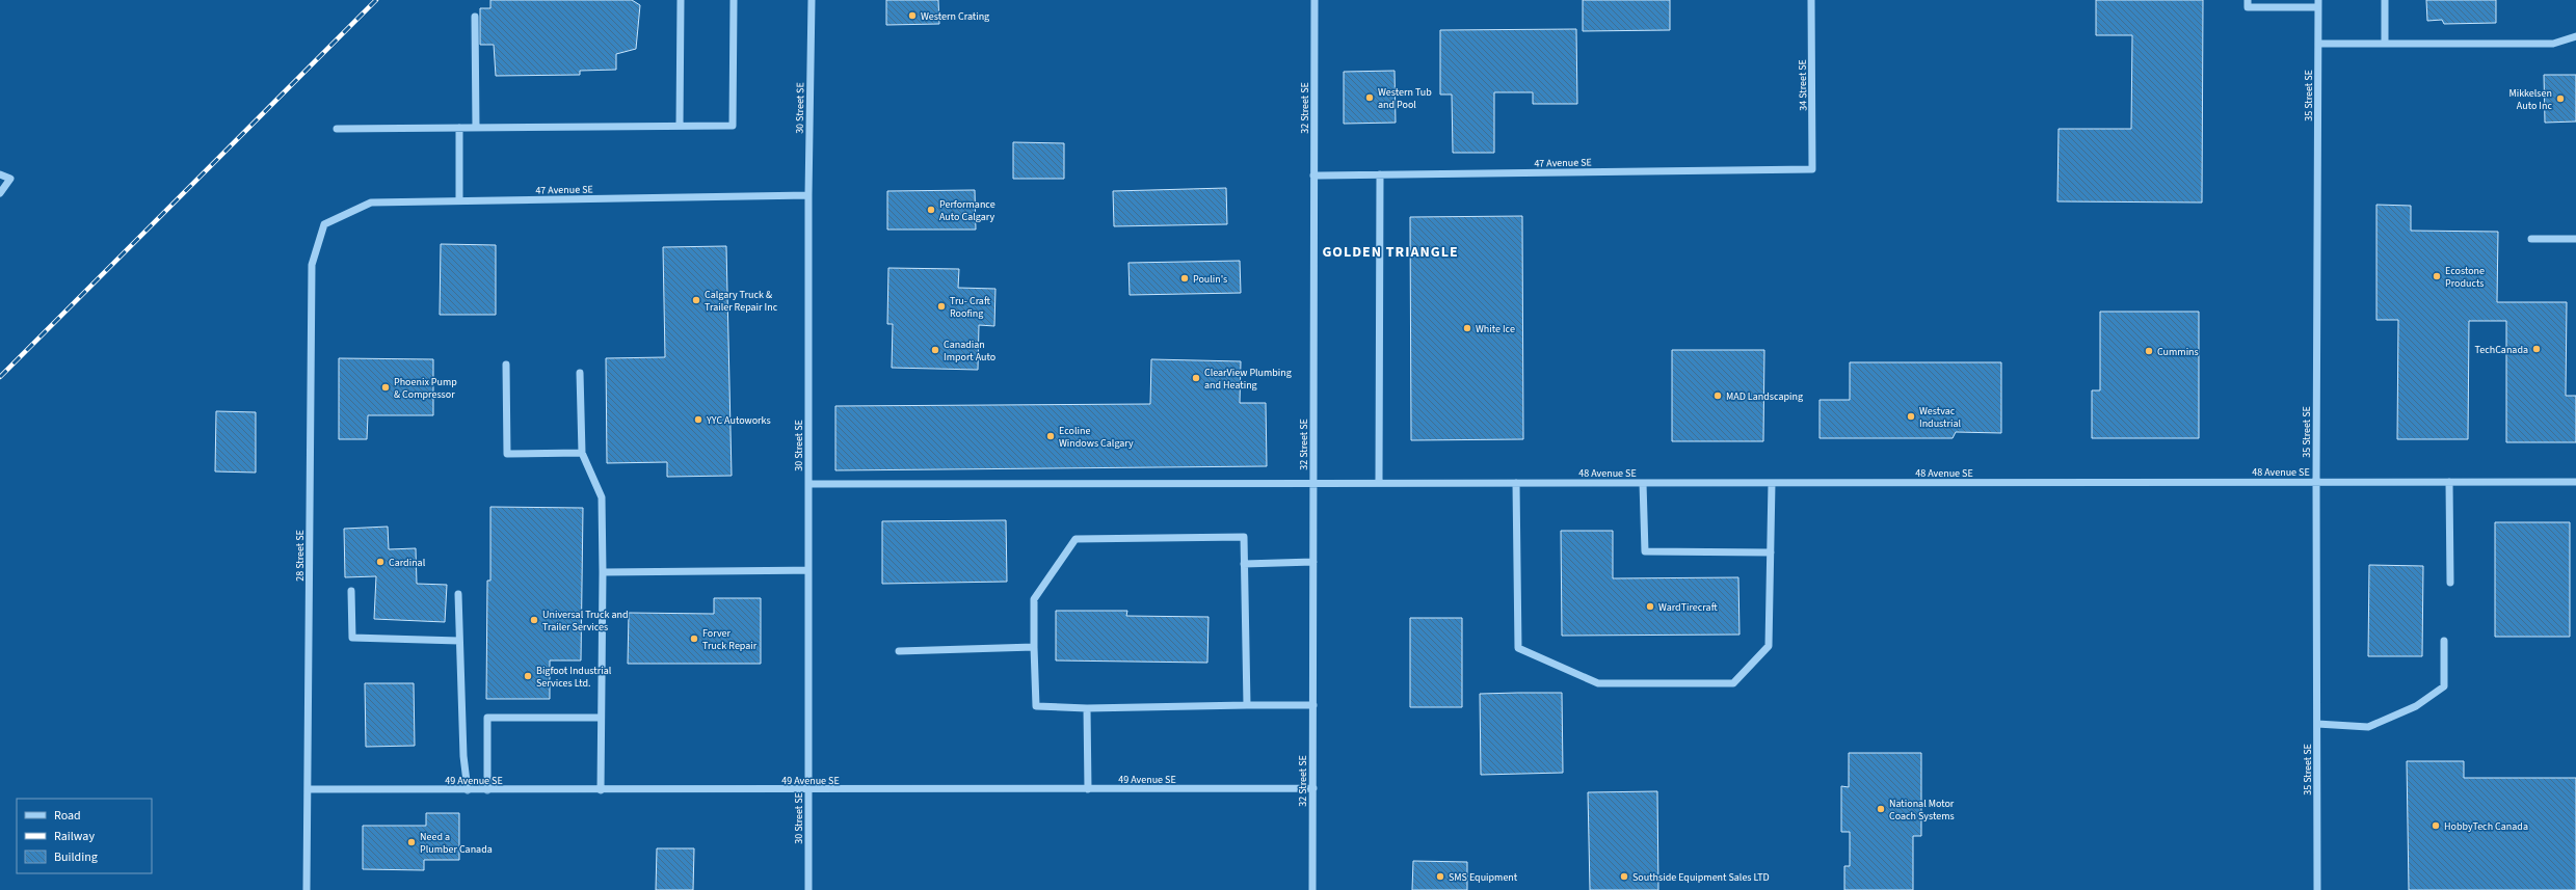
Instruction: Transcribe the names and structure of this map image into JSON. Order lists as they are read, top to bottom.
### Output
{
  "streets": {
    "street": [
      "34 Street SE",
      "35 Street SE",
      "30 Street SE",
      "32 Street SE",
      "47 Avenue SE",
      "48 Avenue SE",
      "28 Street SE",
      "49 Avenue SE"
    ]
  },
  "crossings": [
    ["34 Street SE", "47 Avenue SE"],
    ["35 Street SE", "48 Avenue SE"],
    ["30 Street SE", "47 Avenue SE"],
    ["30 Street SE", "48 Avenue SE"],
    ["30 Street SE", "49 Avenue SE"],
    ["32 Street SE", "47 Avenue SE"],
    ["32 Street SE", "48 Avenue SE"],
    ["32 Street SE", "49 Avenue SE"],
    ["47 Avenue SE", "28 Street SE"],
    ["28 Street SE", "49 Avenue SE"]
  ],
  "districts": ["GOLDEN TRIANGLE"],
  "places": [
    "Western Crating",
    "Western Tub and Pool",
    "Mikkelsen Auto Inc",
    "Performance Auto Calgary",
    "Ecostone Products",
    "Poulin's",
    "Calgary Truck & Trailer Repair Inc",
    "Tru- Craft Roofing",
    "White Ice",
    "TechCanada",
    "Canadian Import Auto",
    "Cummins",
    "ClearView Plumbing and Heating",
    "Phoenix Pump & Compressor",
    "MAD Landscaping",
    "Westvac Industrial",
    "YYC Autoworks",
    "Ecoline Windows Calgary",
    "Cardinal",
    "WardTirecraft",
    "Universal Truck and Trailer Services",
    "Forver Truck Repair",
    "Bigfoot Industrial Services Ltd.",
    "National Motor Coach Systems",
    "HobbyTech Canada",
    "Need a Plumber Canada",
    "SMS Equipment",
    "Southside Equipment Sales LTD"
  ],
  "legend": ["Road", "Railway", "Building"]
}
